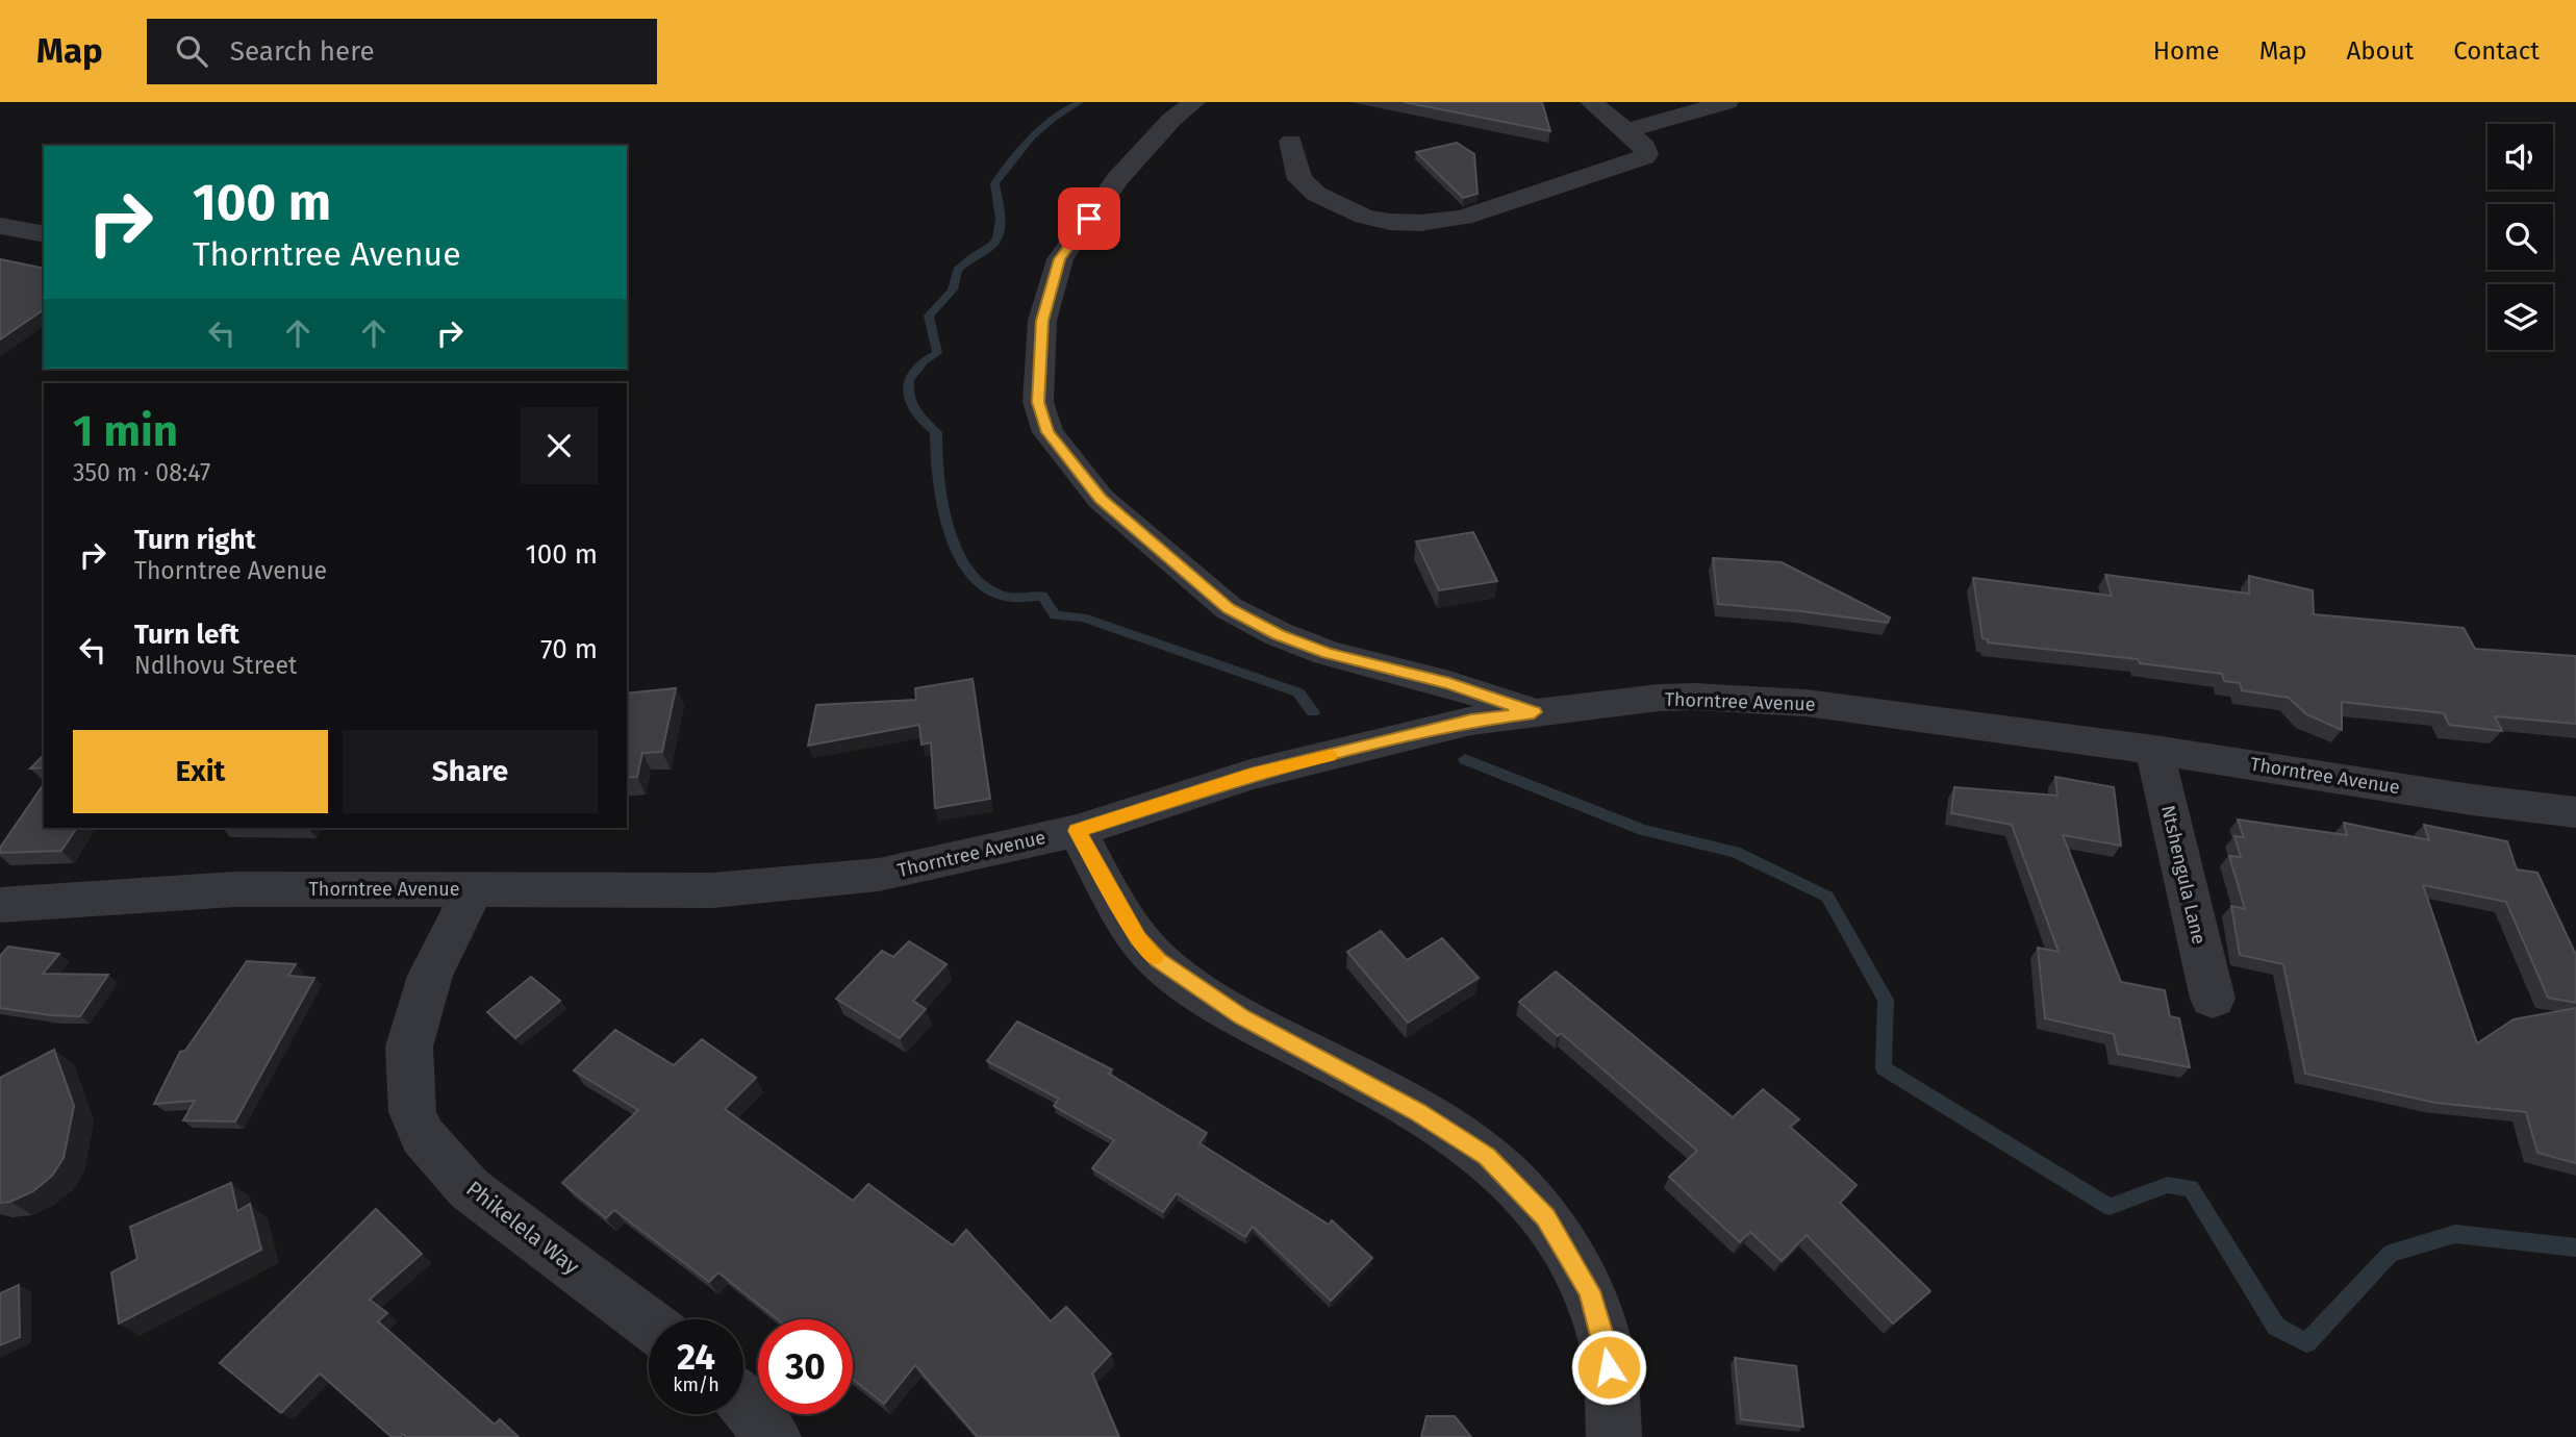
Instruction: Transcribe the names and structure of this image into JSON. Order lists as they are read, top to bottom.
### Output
{
  "streets": {
    "street": ["Thorntree Avenue", "Ntshengula Lane", "Phikelela Way"]
  },
  "crossings": [
    ["Thorntree Avenue", "Ntshengula Lane"],
    ["Thorntree Avenue", "Phikelela Way"]
  ],
  "page": {
    "header": "Map",
    "search": "Search here",
    "nav": [
      "Home",
      "Map",
      "About",
      "Contact"
    ],
    "turn": ["100 m", "Thorntree Avenue"],
    "heading": ["1 min", "350 m · 08:47"],
    "list": [
      {
        "name": "Turn right",
        "note": "Thorntree Avenue",
        "value": "100 m"
      },
      {
        "name": "Turn left",
        "note": "Ndlhovu Street",
        "value": "70 m"
      }
    ],
    "buttons": ["Exit", "Share"],
    "speed": "24 km/h",
    "limit": "30"
  }
}
